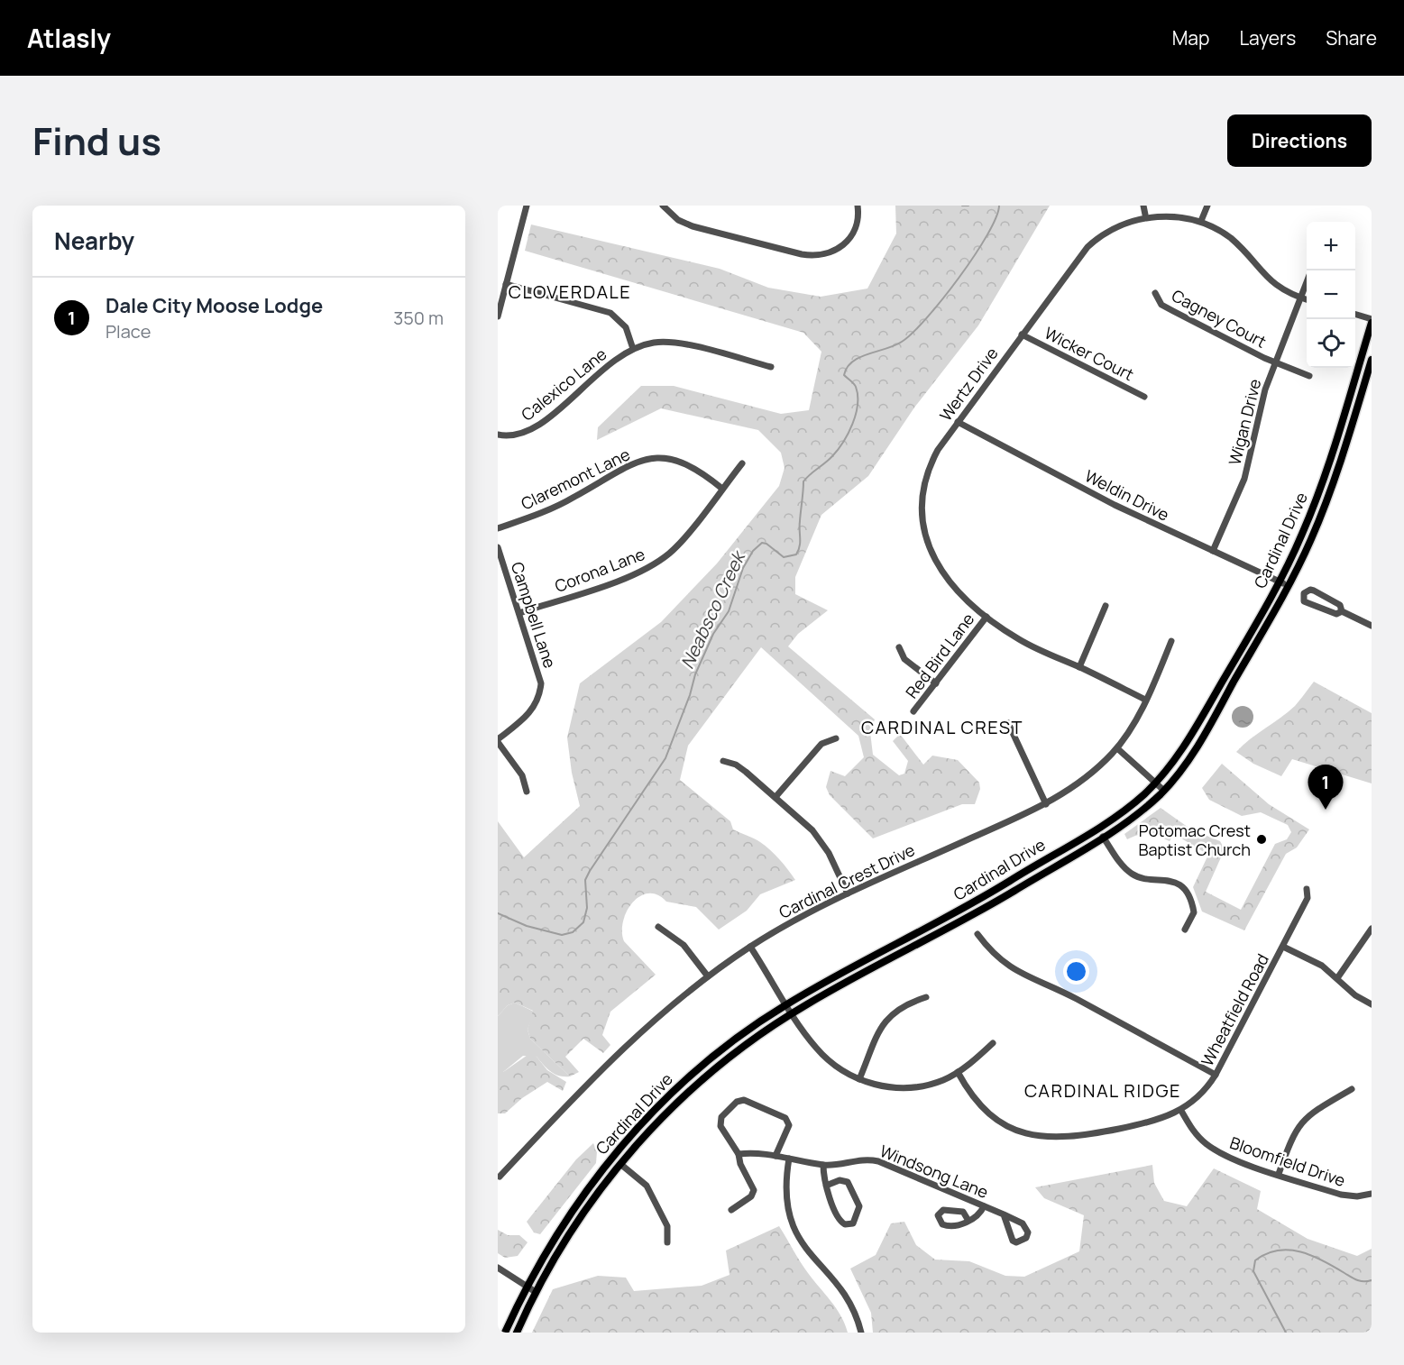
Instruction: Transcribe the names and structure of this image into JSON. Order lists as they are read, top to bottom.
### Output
{
  "streets": {
    "main road": ["Cardinal Drive"],
    "street": [
      "Cagney Court",
      "Wicker Court",
      "Calexico Lane",
      "Wertz Drive",
      "Wigan Drive",
      "Claremont Lane",
      "Weldin Drive",
      "Corona Lane",
      "Campbell Lane",
      "Red Bird Lane",
      "Cardinal Crest Drive",
      "Wheatfield Road",
      "Bloomfield Drive",
      "Windsong Lane"
    ]
  },
  "crossings": [
    ["Cagney Court", "Wigan Drive"],
    ["Wicker Court", "Wertz Drive"],
    ["Wertz Drive", "Wigan Drive"],
    ["Wertz Drive", "Weldin Drive"],
    ["Wertz Drive", "Red Bird Lane"],
    ["Wertz Drive", "Cardinal Crest Drive"],
    ["Wigan Drive", "Weldin Drive"],
    ["Claremont Lane", "Corona Lane"],
    ["Weldin Drive", "Cardinal Drive"],
    ["Corona Lane", "Campbell Lane"],
    ["Wheatfield Road", "Bloomfield Drive"]
  ],
  "districts": ["CLOVERDALE", "CARDINAL CREST", "CARDINAL RIDGE"],
  "water": ["Neabsco Creek"],
  "places": ["Potomac Crest Baptist Church"],
  "page": {
    "header": "Atlasly",
    "nav": ["Map", "Layers", "Share"],
    "title": "Find us",
    "buttons": "Directions",
    "heading": "Nearby",
    "map_buttons": ["+", "−"],
    "list": [
      {
        "mark": "1",
        "name": "Dale City Moose Lodge",
        "note": "Place",
        "value": "350 m"
      }
    ],
    "pins": "1"
  }
}
